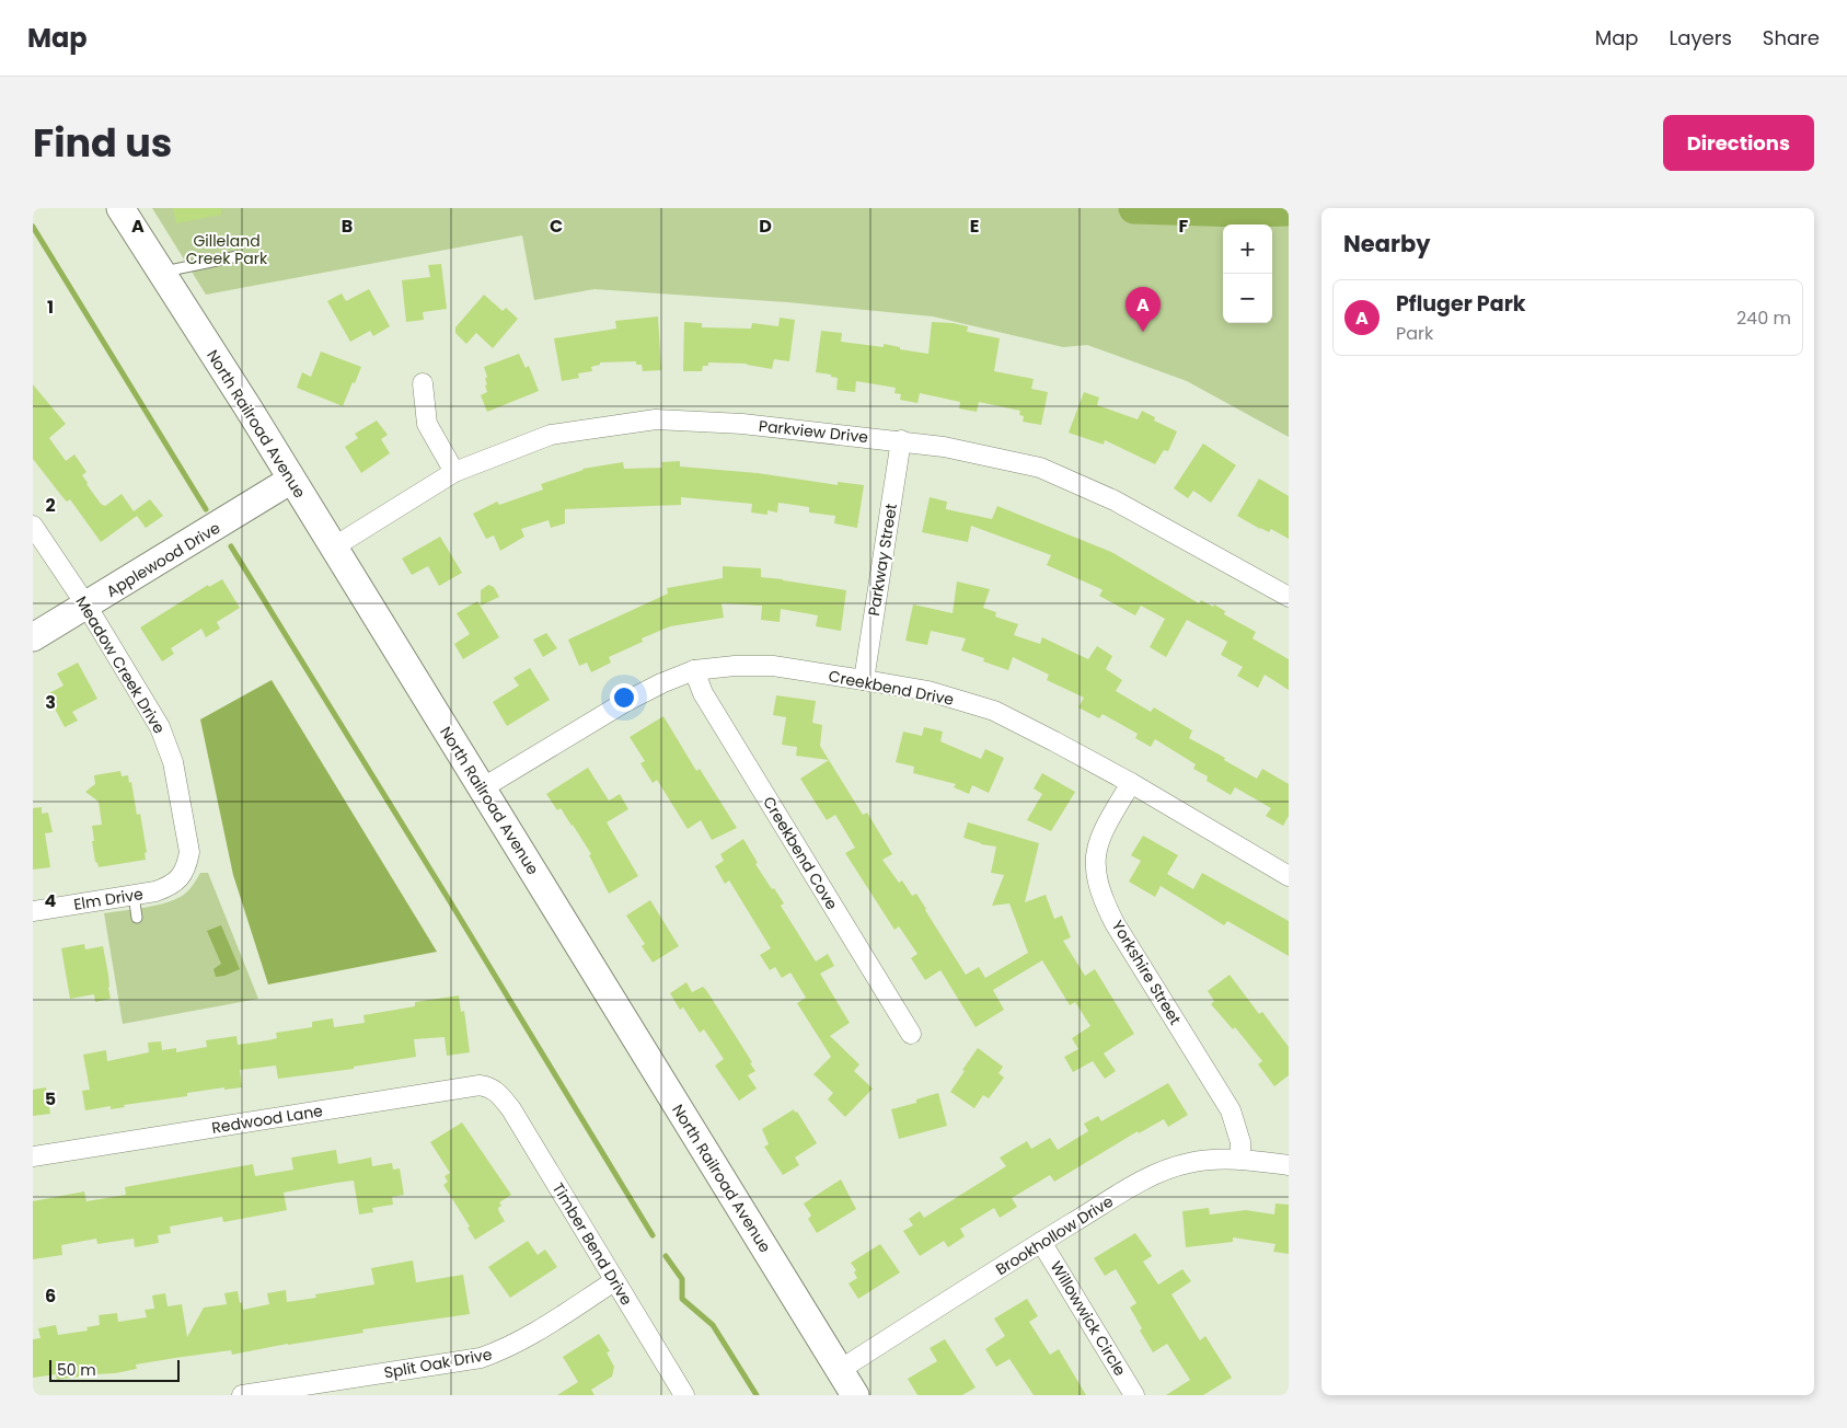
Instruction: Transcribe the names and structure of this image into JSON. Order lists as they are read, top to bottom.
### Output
{
  "streets": {
    "street": [
      "North Railroad Avenue",
      "Parkview Drive",
      "Applewood Drive",
      "Parkway Street",
      "Meadow Creek Drive",
      "Creekbend Drive",
      "Creekbend Cove",
      "Elm Drive",
      "Yorkshire Street",
      "Redwood Lane",
      "Brookhollow Drive",
      "Timber Bend Drive",
      "Willowwick Circle",
      "Split Oak Drive"
    ]
  },
  "crossings": [
    ["North Railroad Avenue", "Parkview Drive"],
    ["North Railroad Avenue", "Applewood Drive"],
    ["North Railroad Avenue", "Creekbend Drive"],
    ["North Railroad Avenue", "Brookhollow Drive"],
    ["Parkview Drive", "Parkway Street"],
    ["Applewood Drive", "Meadow Creek Drive"],
    ["Parkway Street", "Creekbend Drive"],
    ["Meadow Creek Drive", "Elm Drive"],
    ["Creekbend Drive", "Creekbend Cove"],
    ["Creekbend Drive", "Yorkshire Street"],
    ["Yorkshire Street", "Brookhollow Drive"],
    ["Redwood Lane", "Timber Bend Drive"],
    ["Brookhollow Drive", "Willowwick Circle"],
    ["Timber Bend Drive", "Split Oak Drive"]
  ],
  "parks": ["Gilleland Creek Park"],
  "scale_bar": "50 m",
  "page": {
    "header": "Map",
    "nav": ["Map", "Layers", "Share"],
    "title": "Find us",
    "buttons": "Directions",
    "heading": "Nearby",
    "map_buttons": ["+", "−"],
    "list": [
      {
        "mark": "A",
        "name": "Pfluger Park",
        "note": "Park",
        "value": "240 m"
      }
    ],
    "pins": "A",
    "scale": "50 m"
  },
  "grid": {
    "columns": [
      "A",
      "B",
      "C",
      "D",
      "E",
      "F"
    ],
    "rows": [
      "1",
      "2",
      "3",
      "4",
      "5",
      "6"
    ]
  }
}
